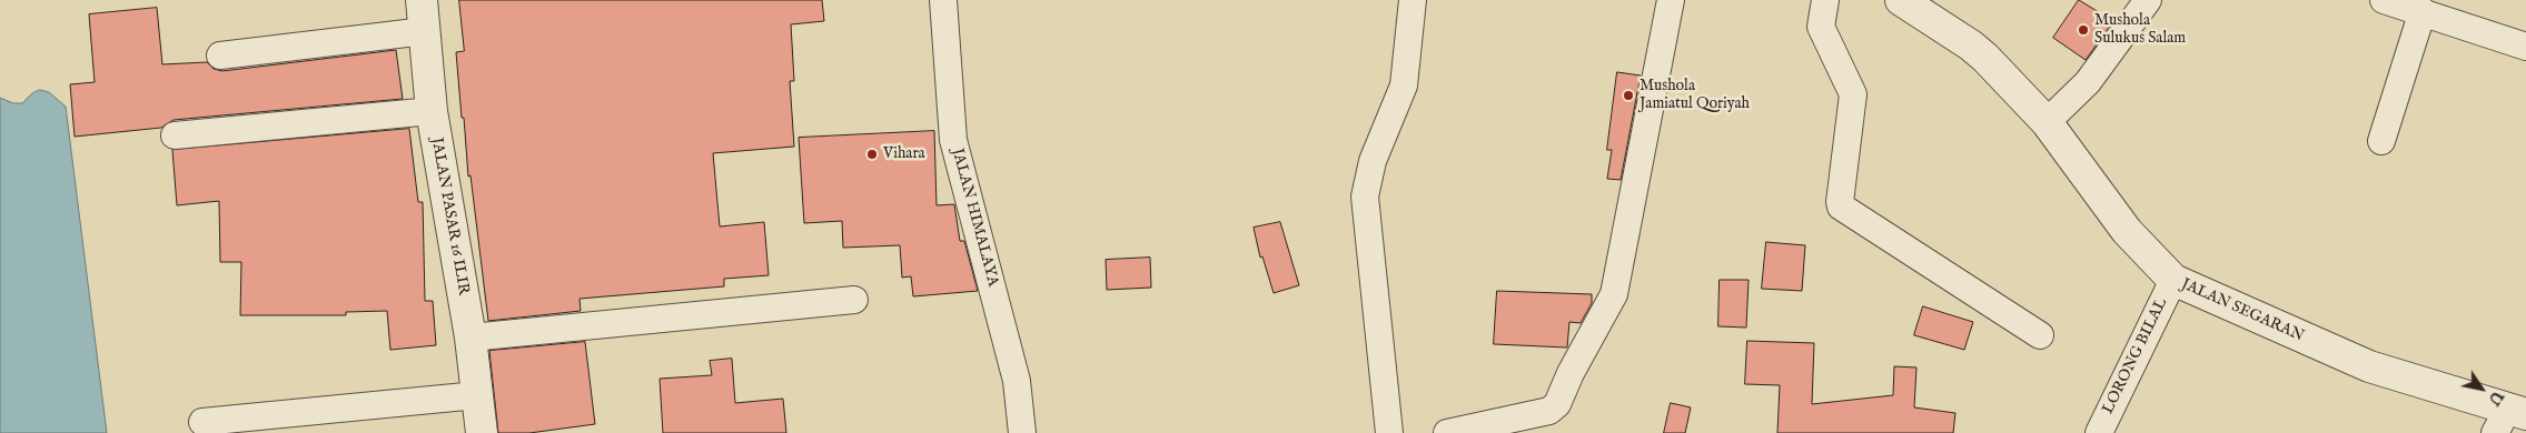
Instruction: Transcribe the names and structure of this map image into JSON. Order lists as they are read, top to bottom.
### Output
{
  "streets": {
    "street": [
      "JALAN PASAR 16 ILIR",
      "JALAN HIMALAYA",
      "JALAN SEGARAN",
      "LORONG BILAL"
    ]
  },
  "crossings": [
    ["JALAN SEGARAN", "LORONG BILAL"]
  ],
  "places": ["Mushola Sulukus Salam", "Mushola Jamiatul Qoriyah", "Vihara"],
  "north": "bottom right"
}
